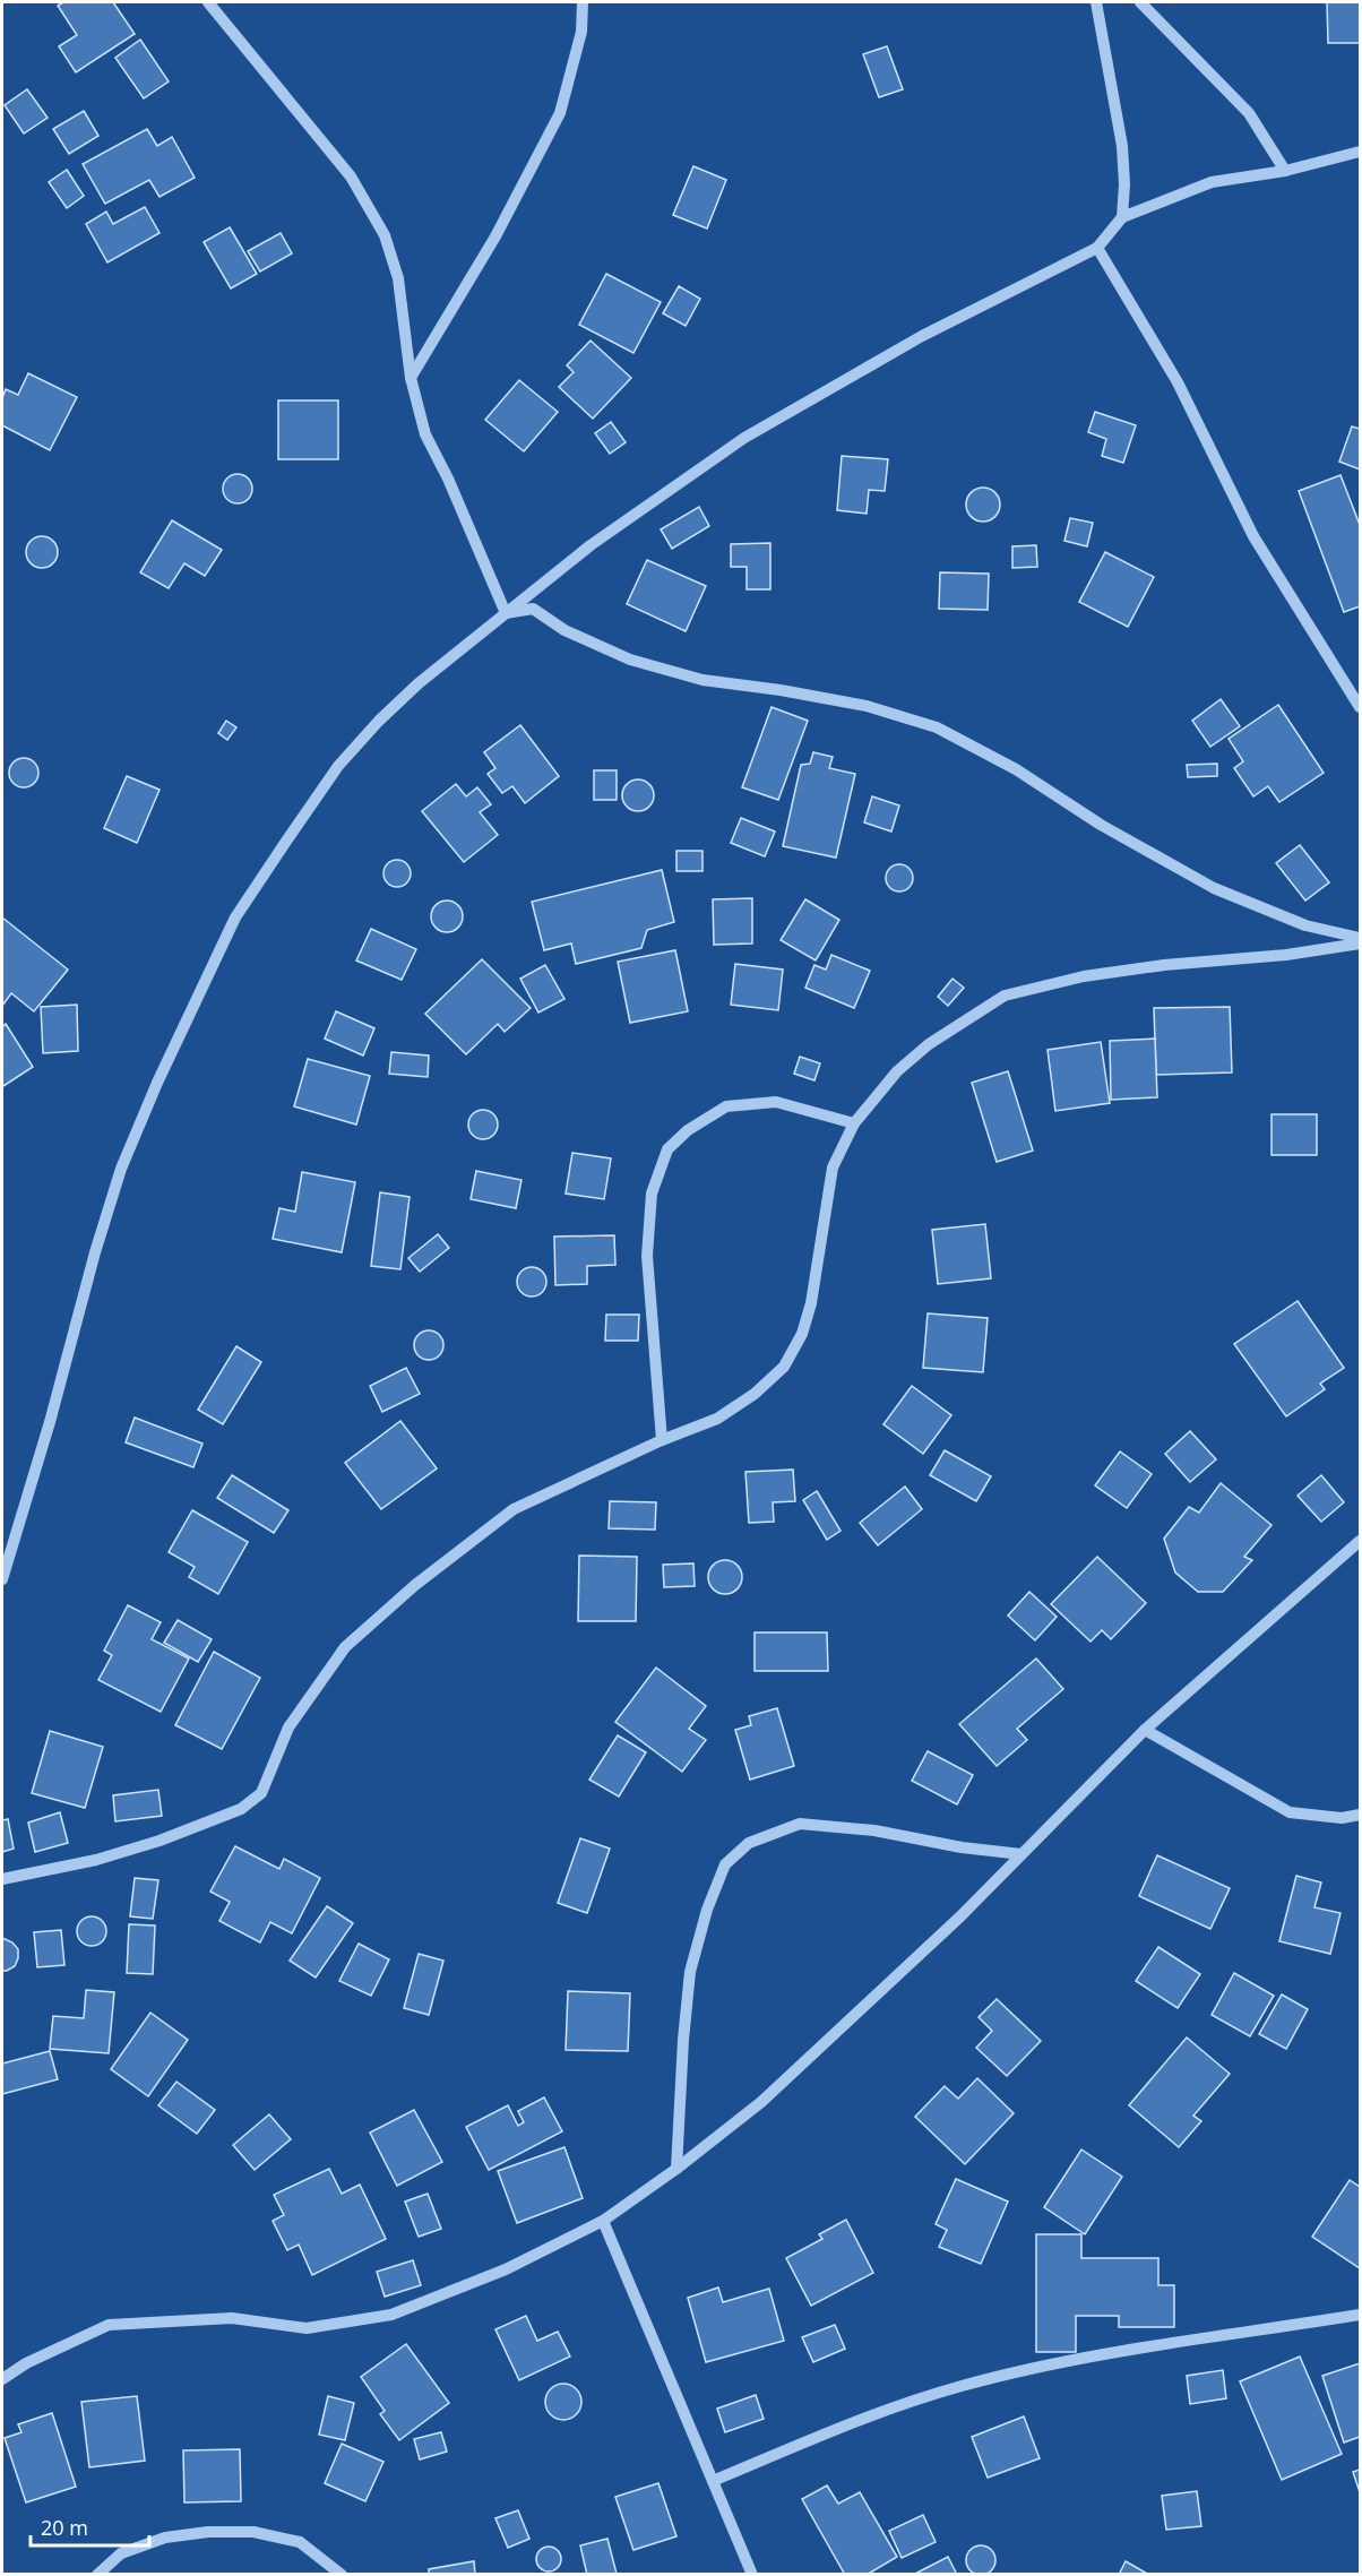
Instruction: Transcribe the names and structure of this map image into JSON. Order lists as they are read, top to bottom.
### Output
{
  "scale_bar": "20 m"
}
